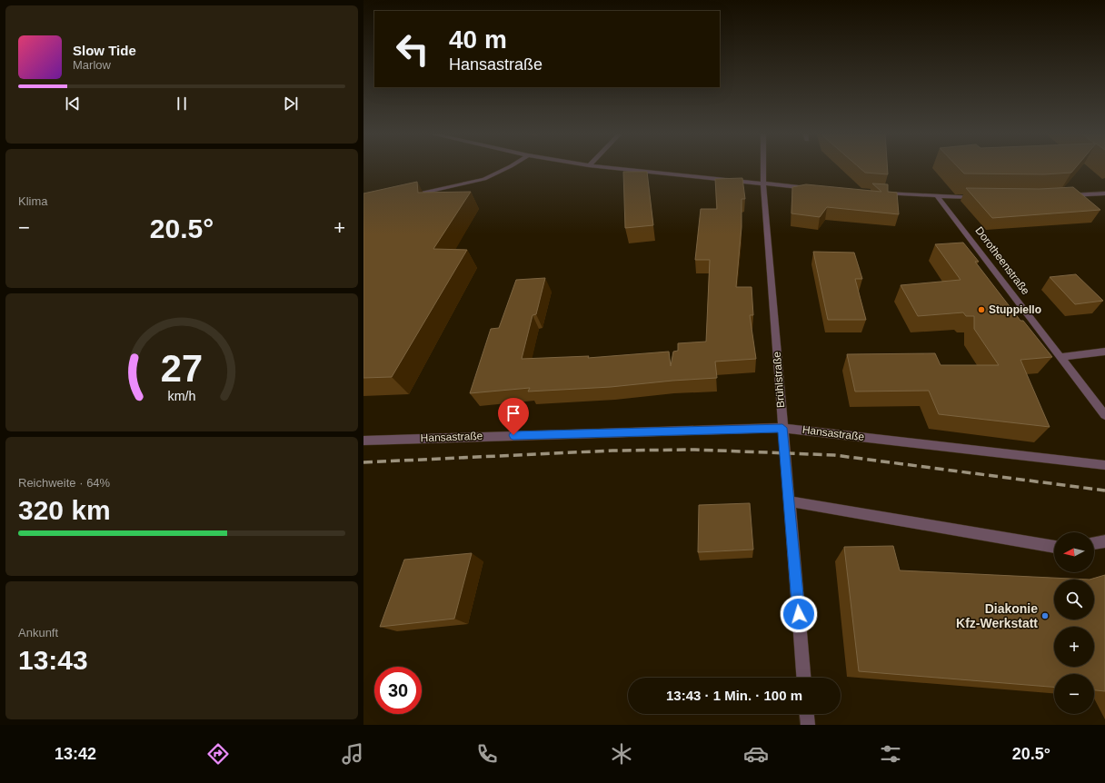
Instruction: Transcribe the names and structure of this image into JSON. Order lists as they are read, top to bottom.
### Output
{
  "streets": {
    "street": ["Dorotheenstraße", "Brühlstraße", "Hansastraße"]
  },
  "crossings": [
    ["Brühlstraße", "Hansastraße"]
  ],
  "places": ["Stuppiello", "Diakonie Kfz-Werkstatt"],
  "north": "left",
  "page": {
    "turn": ["40 m", "Hansastraße"],
    "song": ["Slow Tide", "Marlow"],
    "tile": [
      "Klima",
      ["Reichweite · 64%", "320 km"],
      ["Ankunft", "13:43"]
    ],
    "heat": ["−", "20.5°", "+"],
    "map_buttons": ["+", "−"],
    "limit": "30",
    "trip": "13:43 · 1 Min. · 100 m",
    "tabs": ["13:42", "20.5°"],
    "gauge": ["27", "km/h"]
  }
}
